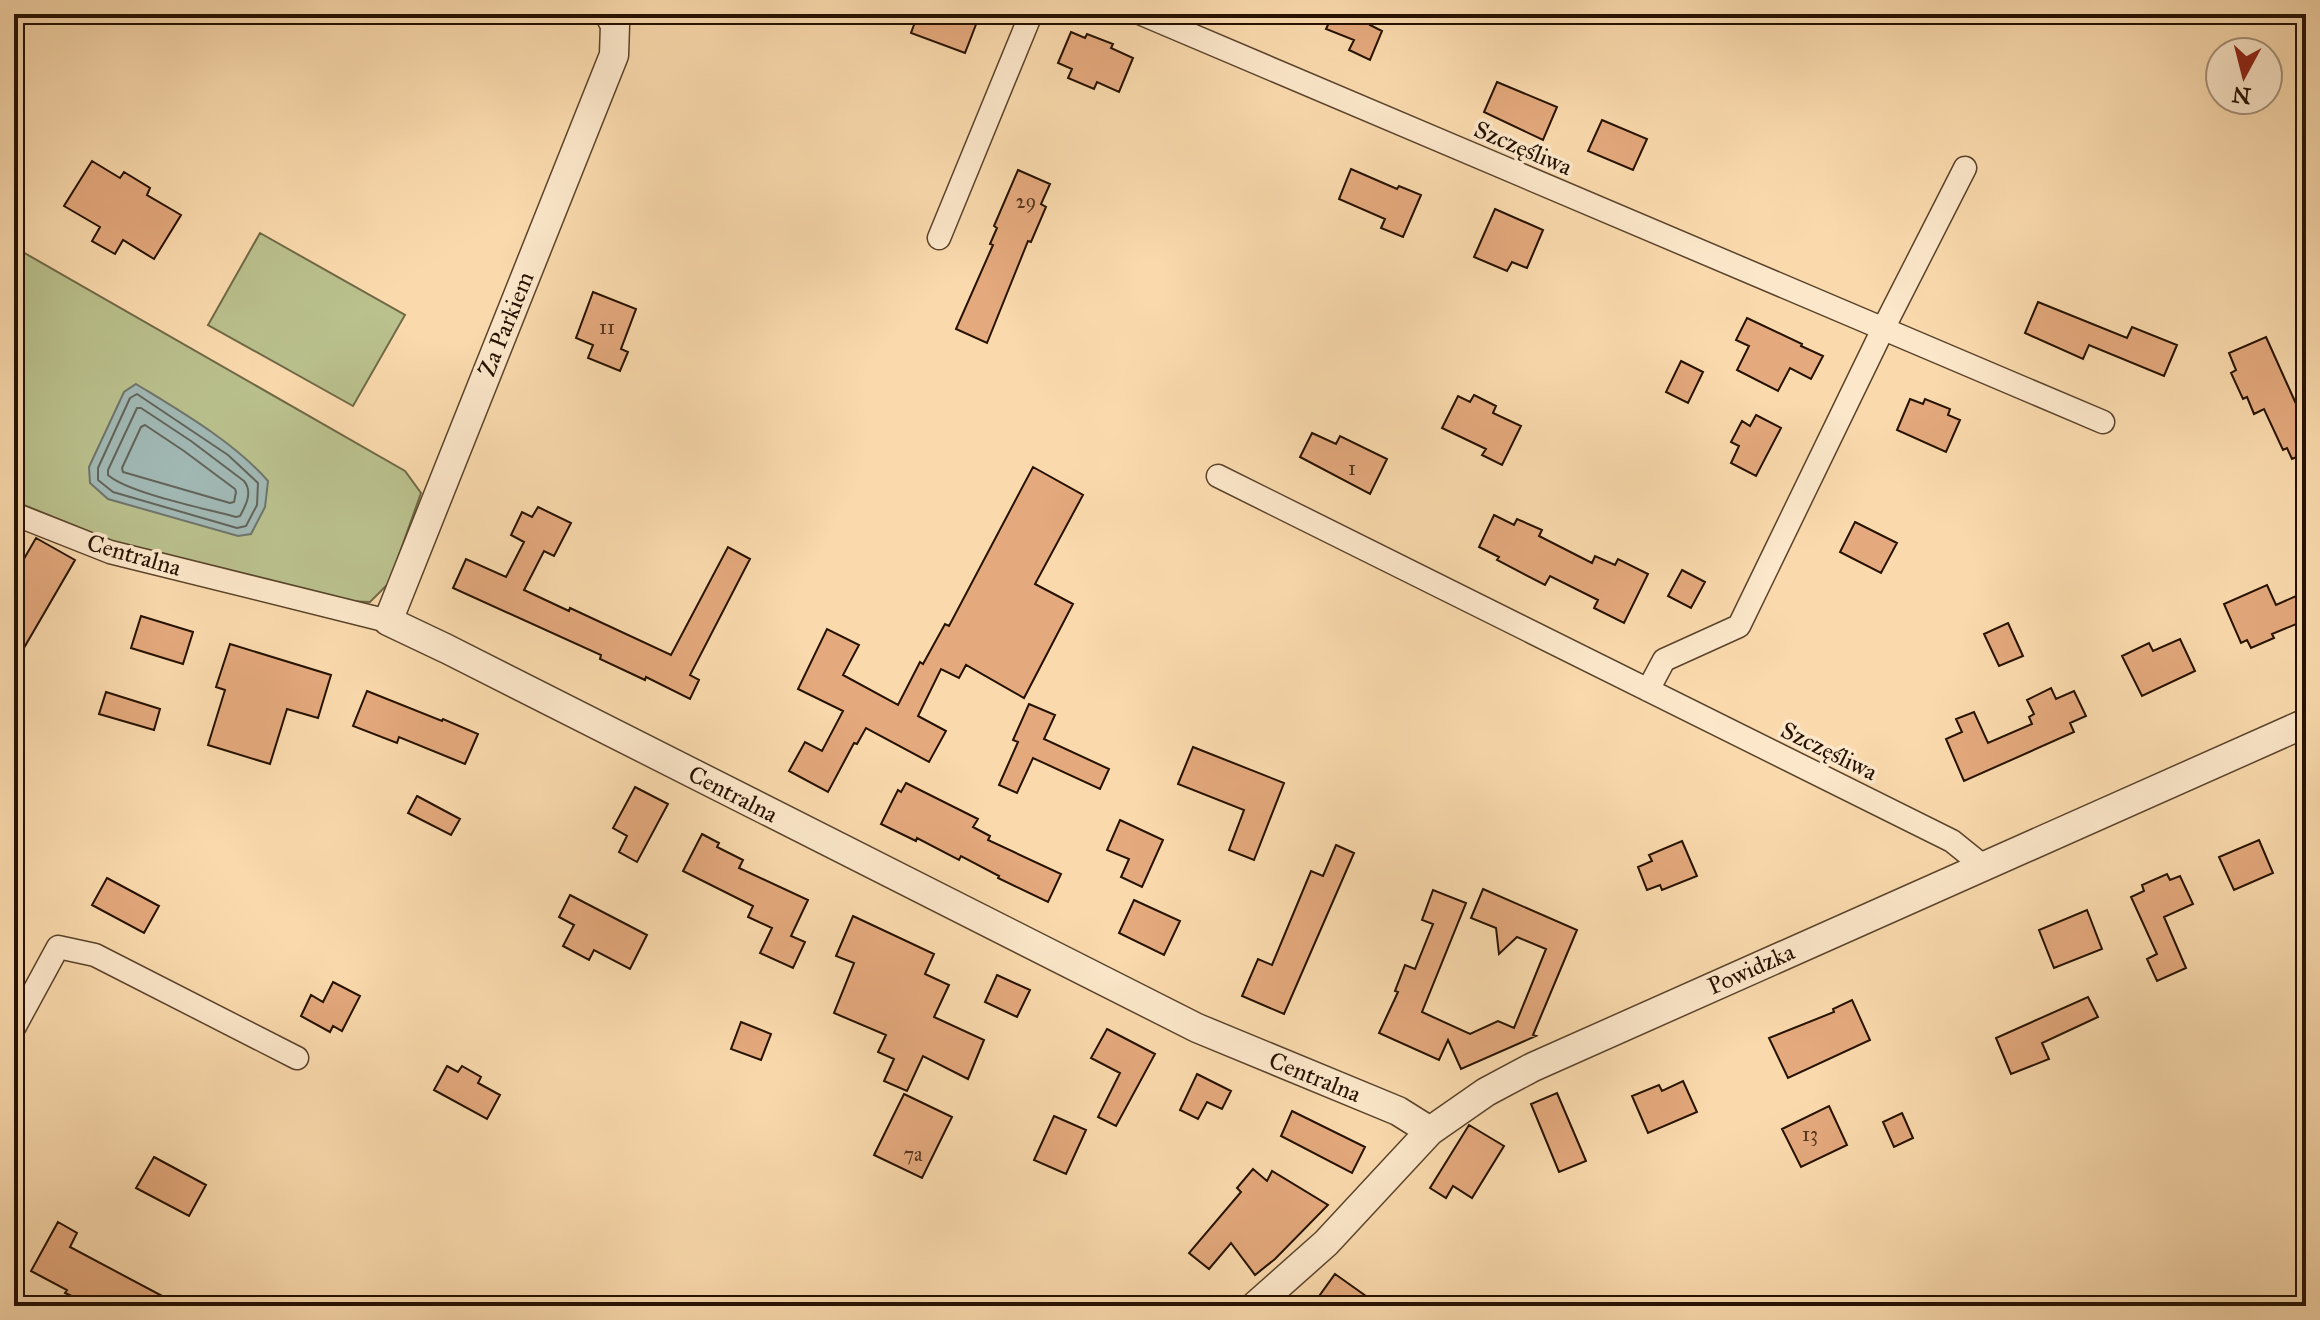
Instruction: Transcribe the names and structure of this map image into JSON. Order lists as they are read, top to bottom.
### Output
{
  "streets": {
    "street": [
      "Szczęśliwa",
      "Za Parkiem",
      "Centralna",
      "Powidzka"
    ]
  },
  "crossings": [
    ["Szczęśliwa", "Powidzka"],
    ["Za Parkiem", "Centralna"],
    ["Centralna", "Powidzka"]
  ],
  "house_numbers": [
    "29",
    "11",
    "1",
    "13",
    "7a"
  ],
  "north": "bottom"
}
